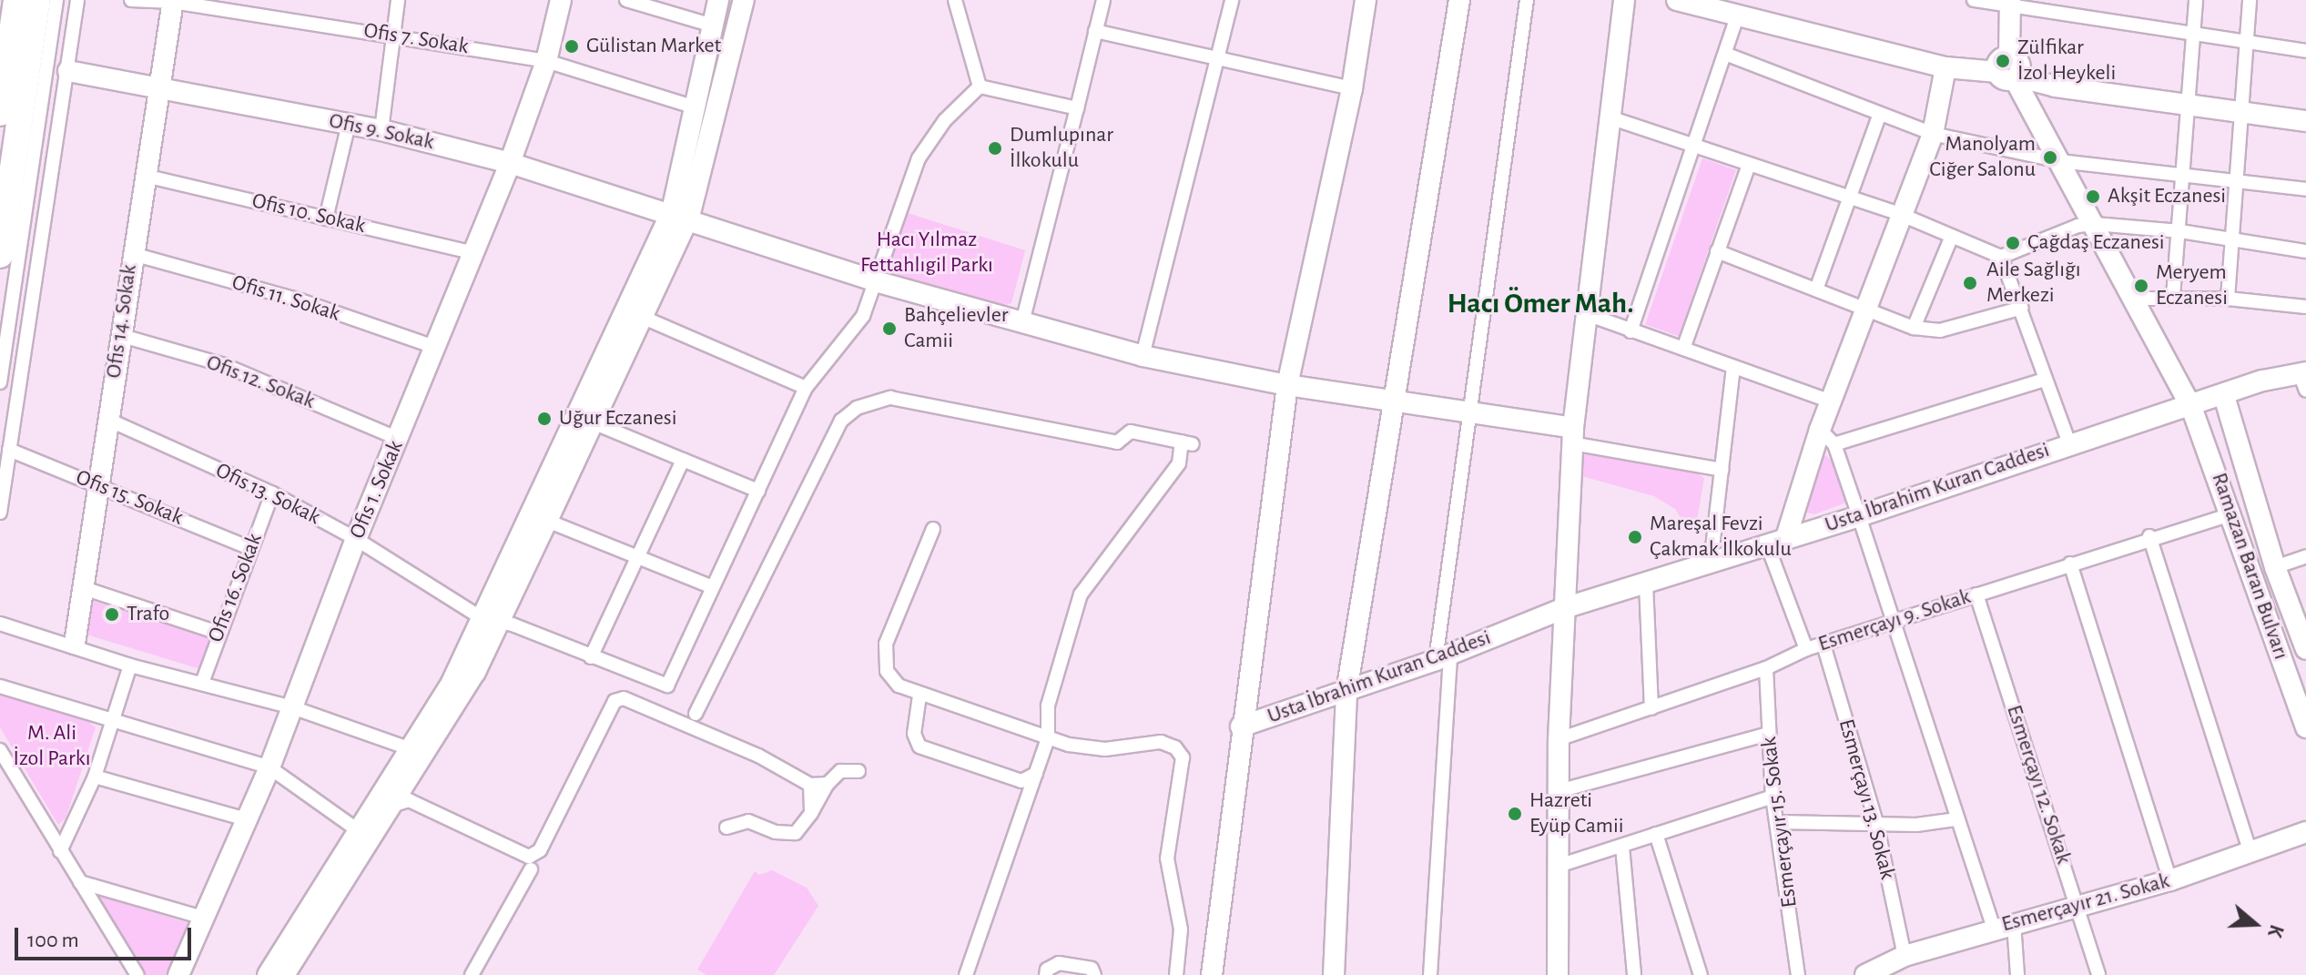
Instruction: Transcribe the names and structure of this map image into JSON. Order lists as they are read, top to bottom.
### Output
{
  "streets": {
    "street": [
      "Ofis 7. Sokak",
      "Ofis 9. Sokak",
      "Ofis 10. Sokak",
      "Ofis 11. Sokak",
      "Ofis 14. Sokak",
      "Ofis 12. Sokak",
      "Usta İbrahim Kuran Caddesi",
      "Ofis 1. Sokak",
      "Ofis 13. Sokak",
      "Ofis 15. Sokak",
      "Ramazan Baran Bulvarı",
      "Ofis 16. Sokak",
      "Esmerçayı 9. Sokak",
      "Esmerçayı 12. Sokak",
      "Esmerçayı 13. Sokak",
      "Esmerçayır 15. Sokak",
      "Esmerçayır 21. Sokak"
    ]
  },
  "crossings": [
    ["Ofis 7. Sokak", "Ofis 14. Sokak"],
    ["Ofis 7. Sokak", "Ofis 1. Sokak"],
    ["Ofis 9. Sokak", "Ofis 14. Sokak"],
    ["Ofis 9. Sokak", "Ofis 1. Sokak"],
    ["Ofis 10. Sokak", "Ofis 14. Sokak"],
    ["Ofis 10. Sokak", "Ofis 1. Sokak"],
    ["Ofis 11. Sokak", "Ofis 14. Sokak"],
    ["Ofis 11. Sokak", "Ofis 1. Sokak"],
    ["Ofis 14. Sokak", "Ofis 12. Sokak"],
    ["Ofis 14. Sokak", "Ofis 13. Sokak"],
    ["Ofis 14. Sokak", "Ofis 15. Sokak"],
    ["Ofis 12. Sokak", "Ofis 1. Sokak"],
    ["Usta İbrahim Kuran Caddesi", "Ramazan Baran Bulvarı"],
    ["Ofis 1. Sokak", "Ofis 13. Sokak"],
    ["Ofis 13. Sokak", "Ofis 16. Sokak"],
    ["Ofis 15. Sokak", "Ofis 16. Sokak"],
    ["Ramazan Baran Bulvarı", "Esmerçayı 9. Sokak"],
    ["Esmerçayı 9. Sokak", "Esmerçayı 12. Sokak"],
    ["Esmerçayı 9. Sokak", "Esmerçayı 13. Sokak"],
    ["Esmerçayı 9. Sokak", "Esmerçayır 15. Sokak"],
    ["Esmerçayı 12. Sokak", "Esmerçayır 21. Sokak"],
    ["Esmerçayı 13. Sokak", "Esmerçayır 21. Sokak"]
  ],
  "districts": ["Hacı Ömer Mah."],
  "parks": ["Hacı Yılmaz Fettahlıgil Parkı", "M. Ali İzol Parkı"],
  "places": [
    "Gülistan Market",
    "Zülfikar İzol Heykeli",
    "Dumlupınar İlkokulu",
    "Manolyam Ciğer Salonu",
    "Akşit Eczanesi",
    "Çağdaş Eczanesi",
    "Aile Sağlığı Merkezi",
    "Meryem Eczanesi",
    "Bahçelievler Camii",
    "Uğur Eczanesi",
    "Mareşal Fevzi Çakmak İlkokulu",
    "Trafo",
    "Hazreti Eyüp Camii"
  ],
  "scale_bar": "100 m",
  "north": "right"
}
